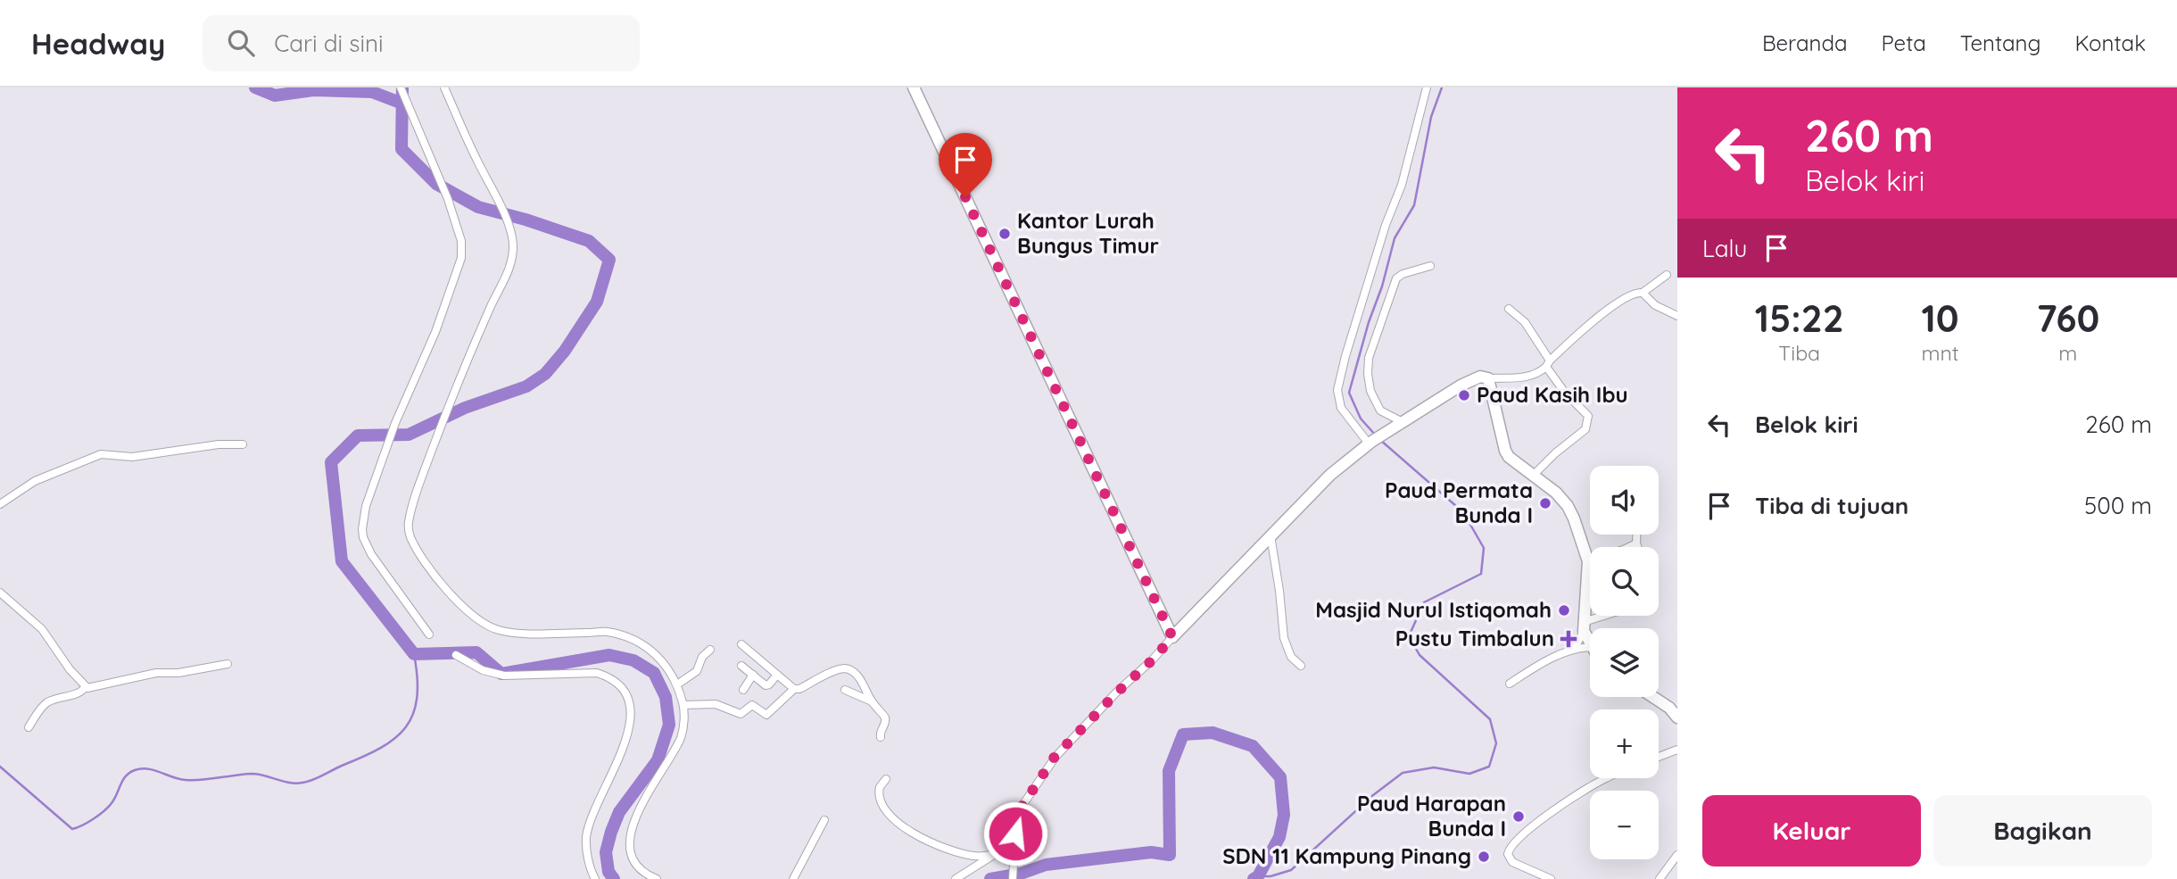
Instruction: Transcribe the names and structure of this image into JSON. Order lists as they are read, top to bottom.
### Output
{
  "places": {
    "other": [
      "Kantor Lurah Bungus Timur",
      "Paud Kasih Ibu",
      "Paud Permata Bunda I",
      "Masjid Nurul Istiqomah",
      "Paud Harapan Bunda I",
      "SDN 11 Kampung Pinang"
    ],
    "health": ["Pustu Timbalun"]
  },
  "page": {
    "header": "Headway",
    "search": "Cari di sini",
    "nav": [
      "Beranda",
      "Peta",
      "Tentang",
      "Kontak"
    ],
    "turn": ["260 m", "Belok kiri"],
    "then": "Lalu",
    "eta": [
      "15:22",
      "Tiba",
      "10",
      "mnt",
      "760",
      "m"
    ],
    "list": [
      {
        "name": "Belok kiri",
        "value": "260 m"
      },
      {
        "name": "Tiba di tujuan",
        "value": "500 m"
      }
    ],
    "map_buttons": ["+", "−"],
    "buttons": ["Keluar", "Bagikan"]
  }
}
